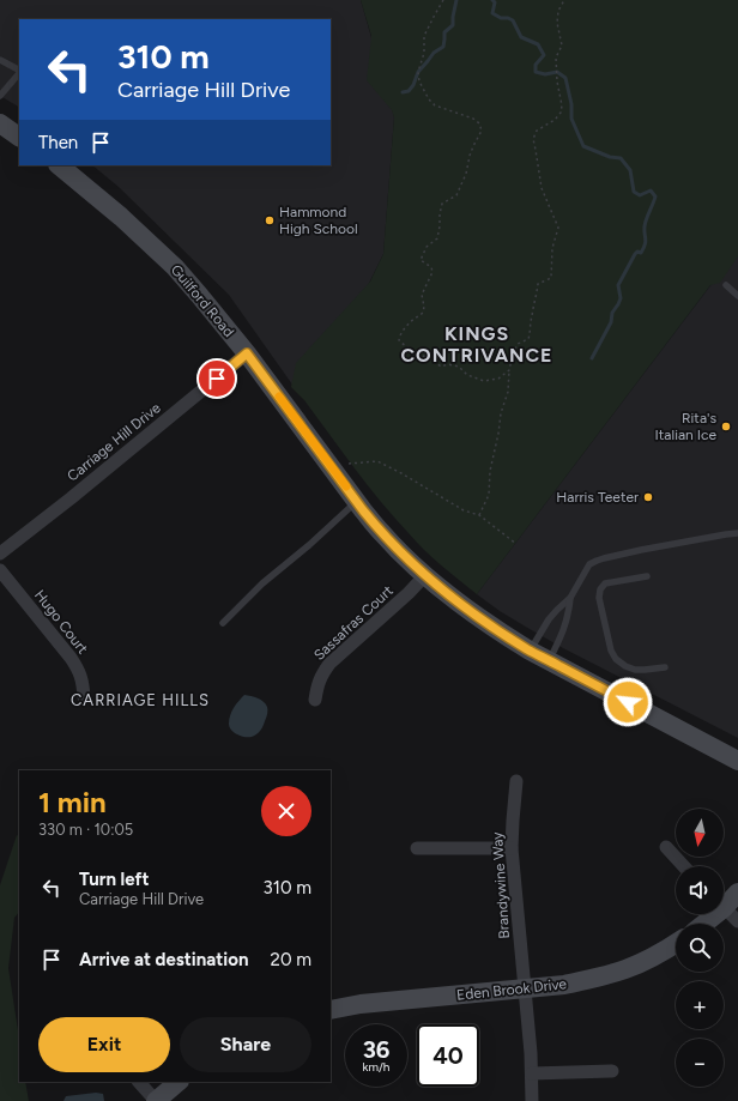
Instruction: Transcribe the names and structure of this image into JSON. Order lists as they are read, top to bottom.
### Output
{
  "streets": {
    "street": [
      "Guilford Road",
      "Carriage Hill Drive",
      "Hugo Court",
      "Sassafras Court",
      "Brandywine Way",
      "Eden Brook Drive"
    ]
  },
  "crossings": [
    ["Guilford Road", "Carriage Hill Drive"],
    ["Guilford Road", "Sassafras Court"],
    ["Brandywine Way", "Eden Brook Drive"]
  ],
  "districts": ["KINGS CONTRIVANCE", "CARRIAGE HILLS"],
  "places": ["Hammond High School", "Rita's Italian Ice", "Harris Teeter"],
  "north": "bottom",
  "page": {
    "turn": ["310 m", "Carriage Hill Drive"],
    "then": "Then",
    "heading": ["1 min", "330 m · 10:05"],
    "map_buttons": ["+", "−"],
    "list": [
      {
        "name": "Turn left",
        "note": "Carriage Hill Drive",
        "value": "310 m"
      },
      {
        "name": "Arrive at destination",
        "value": "20 m"
      }
    ],
    "buttons": ["Exit", "Share"],
    "speed": "36 km/h",
    "limit": "40"
  }
}
